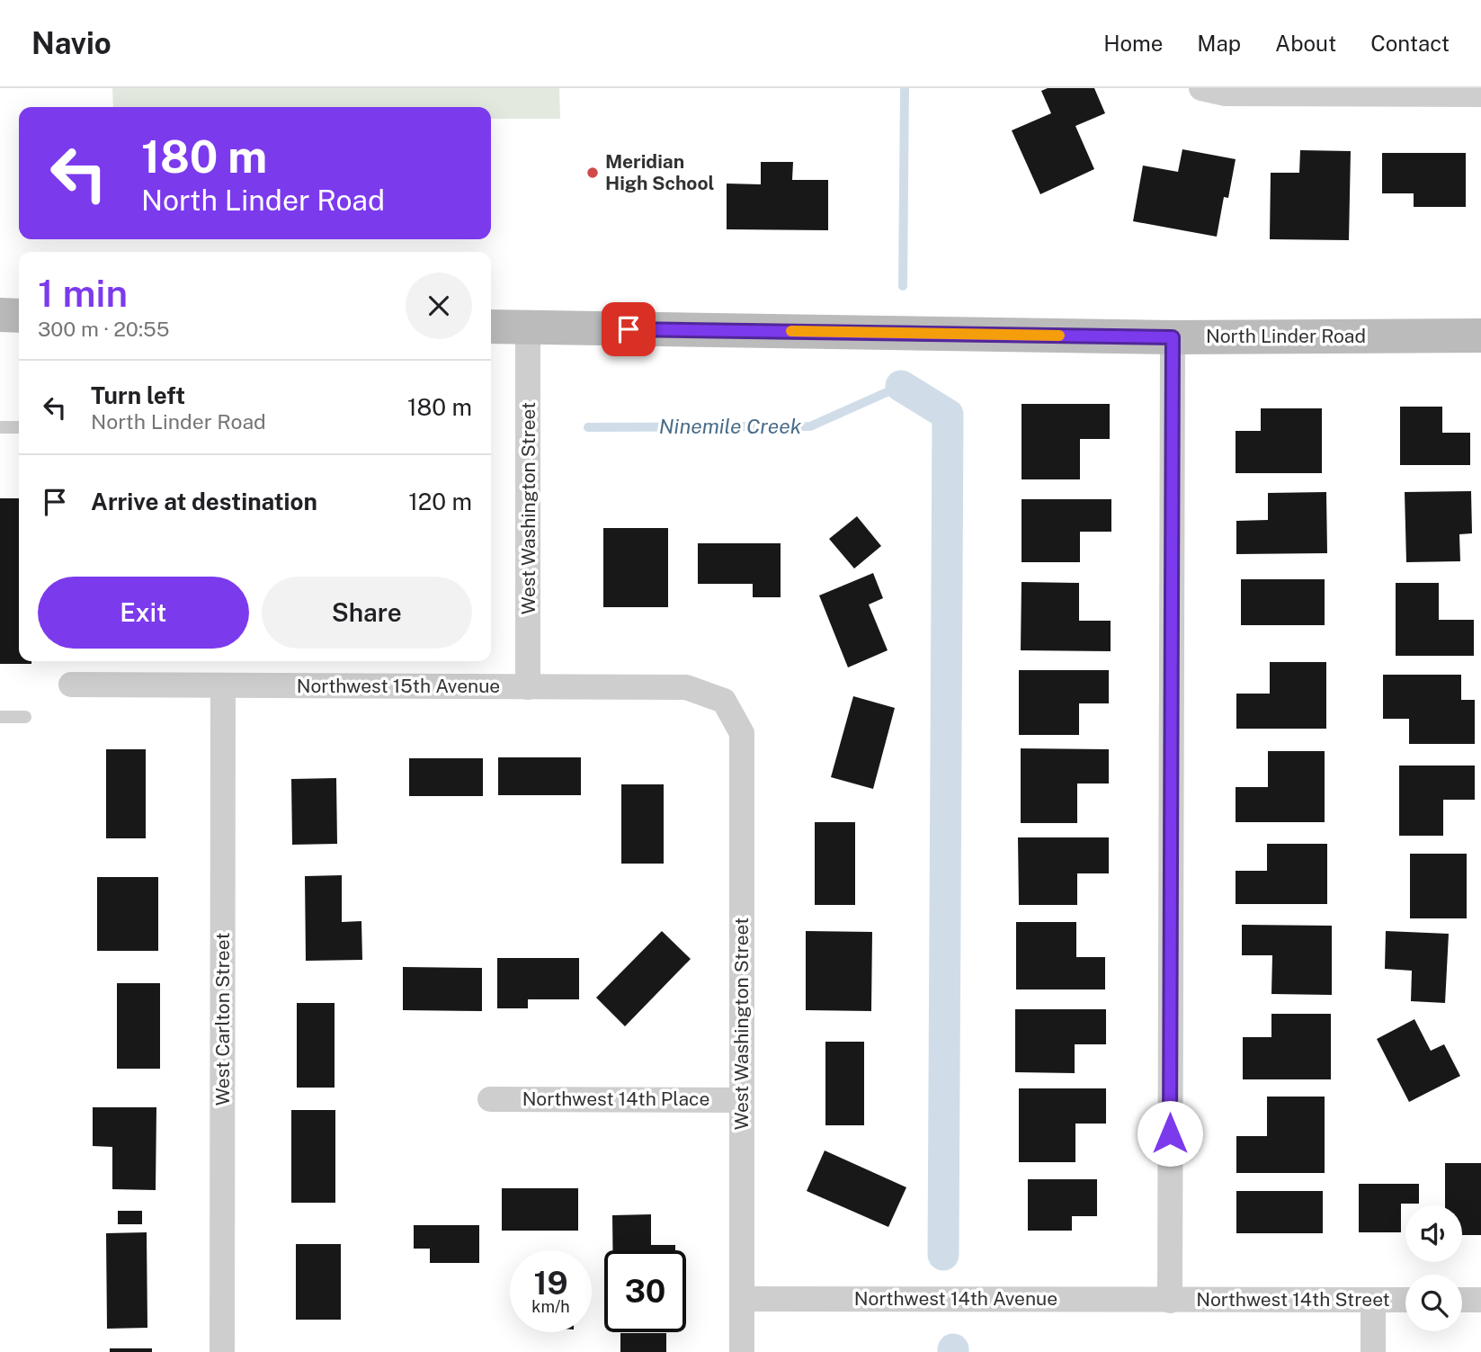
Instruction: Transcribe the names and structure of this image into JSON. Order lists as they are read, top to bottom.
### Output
{
  "streets": {
    "main road": ["North Linder Road"],
    "street": [
      "West Washington Street",
      "Northwest 15th Avenue",
      "West Carlton Street",
      "Northwest 14th Place",
      "Northwest 14th Avenue",
      "Northwest 14th Street"
    ]
  },
  "crossings": [
    ["North Linder Road", "West Washington Street"],
    ["West Washington Street", "Northwest 15th Avenue"],
    ["West Washington Street", "Northwest 14th Place"],
    ["West Washington Street", "Northwest 14th Avenue"],
    ["Northwest 15th Avenue", "West Carlton Street"],
    ["Northwest 14th Avenue", "Northwest 14th Street"]
  ],
  "water": ["Ninemile Creek"],
  "places": ["Meridian High School"],
  "page": {
    "header": "Navio",
    "nav": [
      "Home",
      "Map",
      "About",
      "Contact"
    ],
    "turn": ["180 m", "North Linder Road"],
    "heading": ["1 min", "300 m · 20:55"],
    "list": [
      {
        "name": "Turn left",
        "note": "North Linder Road",
        "value": "180 m"
      },
      {
        "name": "Arrive at destination",
        "value": "120 m"
      }
    ],
    "buttons": ["Exit", "Share"],
    "speed": "19 km/h",
    "limit": "30"
  }
}
